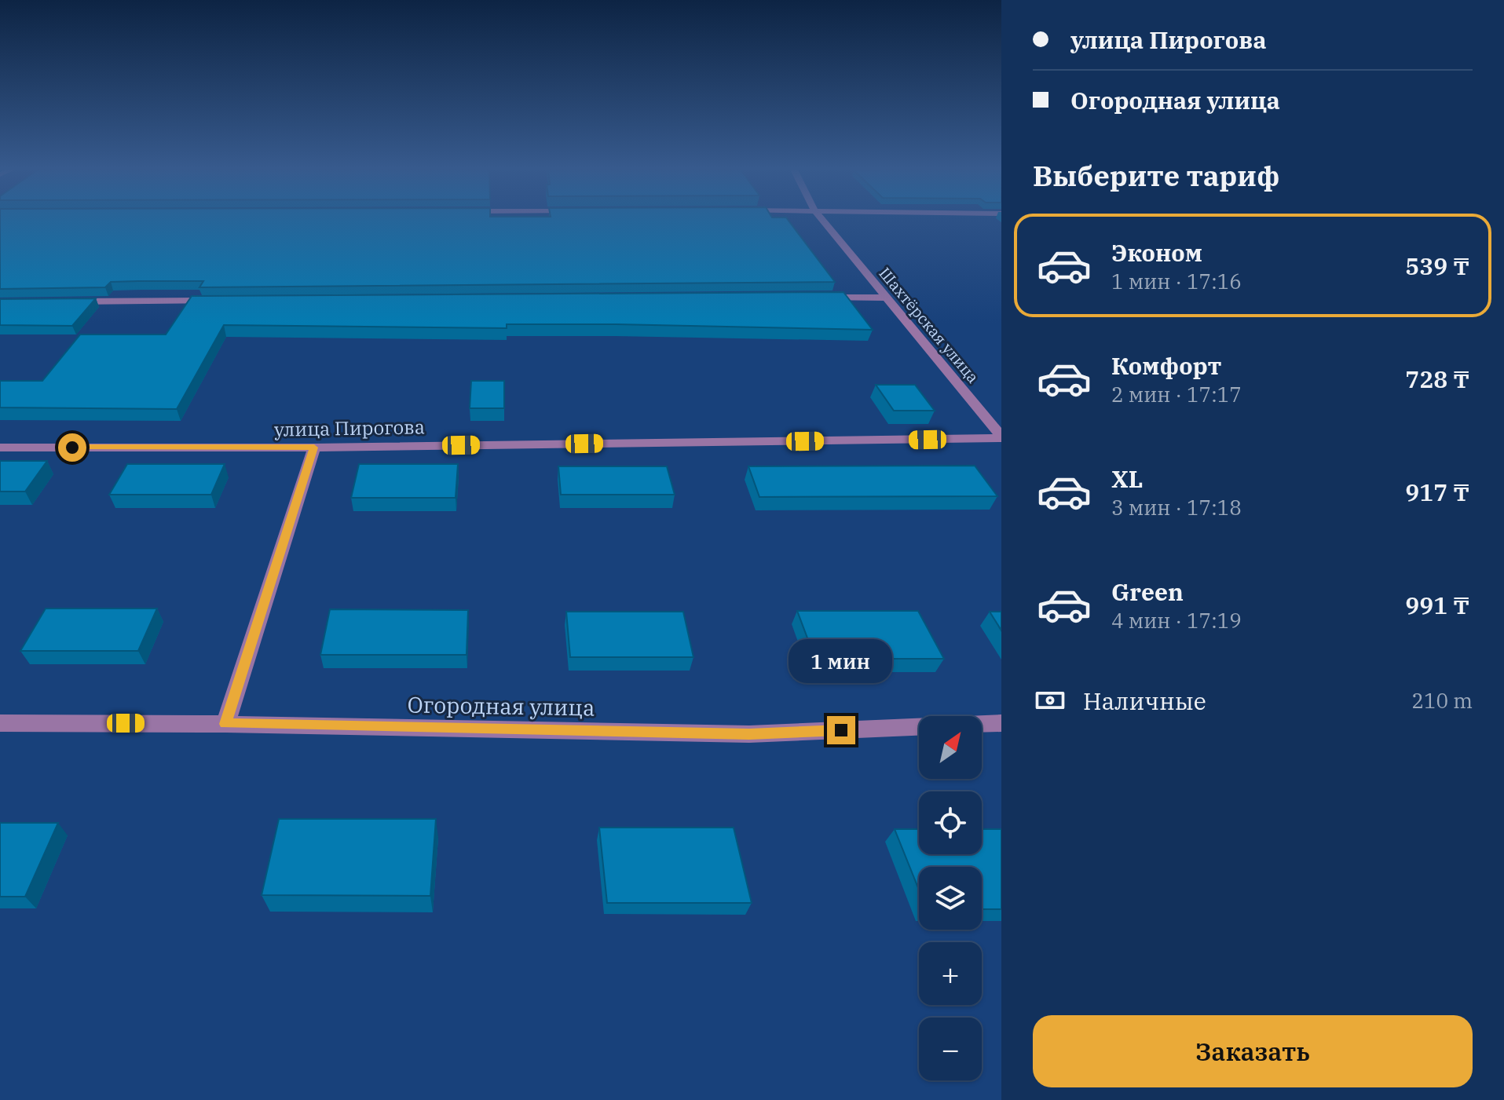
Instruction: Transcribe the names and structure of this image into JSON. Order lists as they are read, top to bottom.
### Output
{
  "streets": {
    "street": ["Шахтёрская улица", "улица Пирогова", "Огородная улица"]
  },
  "crossings": [
    ["Шахтёрская улица", "улица Пирогова"]
  ],
  "north": "top right",
  "page": {
    "banner": ["улица Пирогова", "Огородная улица"],
    "heading": "Выберите тариф",
    "list": [
      {
        "name": "Эконом",
        "note": "1 мин · 17:16",
        "value": "539 ₸"
      },
      {
        "name": "Комфорт",
        "note": "2 мин · 17:17",
        "value": "728 ₸"
      },
      {
        "name": "XL",
        "note": "3 мин · 17:18",
        "value": "917 ₸"
      },
      {
        "name": "Green",
        "note": "4 мин · 17:19",
        "value": "991 ₸"
      }
    ],
    "bubble": "1 мин",
    "pay": ["Наличные", "210 m"],
    "map_buttons": ["+", "−"],
    "buttons": "Заказать"
  }
}
